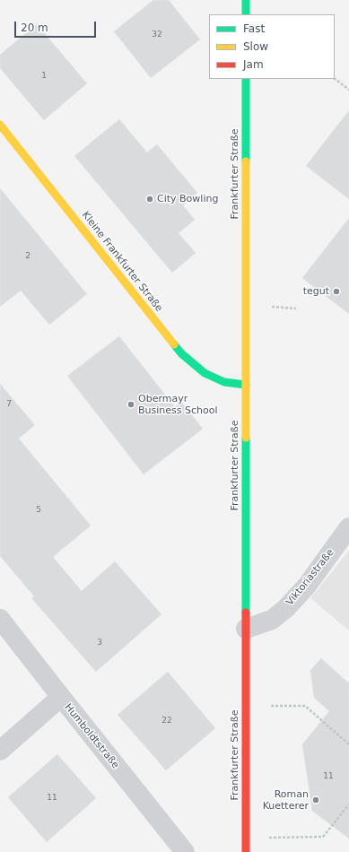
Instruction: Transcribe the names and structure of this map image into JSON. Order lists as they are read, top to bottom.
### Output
{
  "streets": {
    "main road": ["Frankfurter Straße", "Kleine Frankfurter Straße"],
    "street": ["Viktoriastraße", "Humboldtstraße"]
  },
  "crossings": [
    ["Frankfurter Straße", "Kleine Frankfurter Straße"],
    ["Frankfurter Straße", "Viktoriastraße"]
  ],
  "places": [
    "City Bowling",
    "tegut",
    "Obermayr Business School",
    "Roman Kuetterer"
  ],
  "house_numbers": [
    "32",
    "1",
    "2",
    "7",
    "5",
    "3",
    "22",
    "11",
    "11"
  ],
  "legend": ["Fast", "Slow", "Jam"],
  "scale_bar": "20 m"
}
